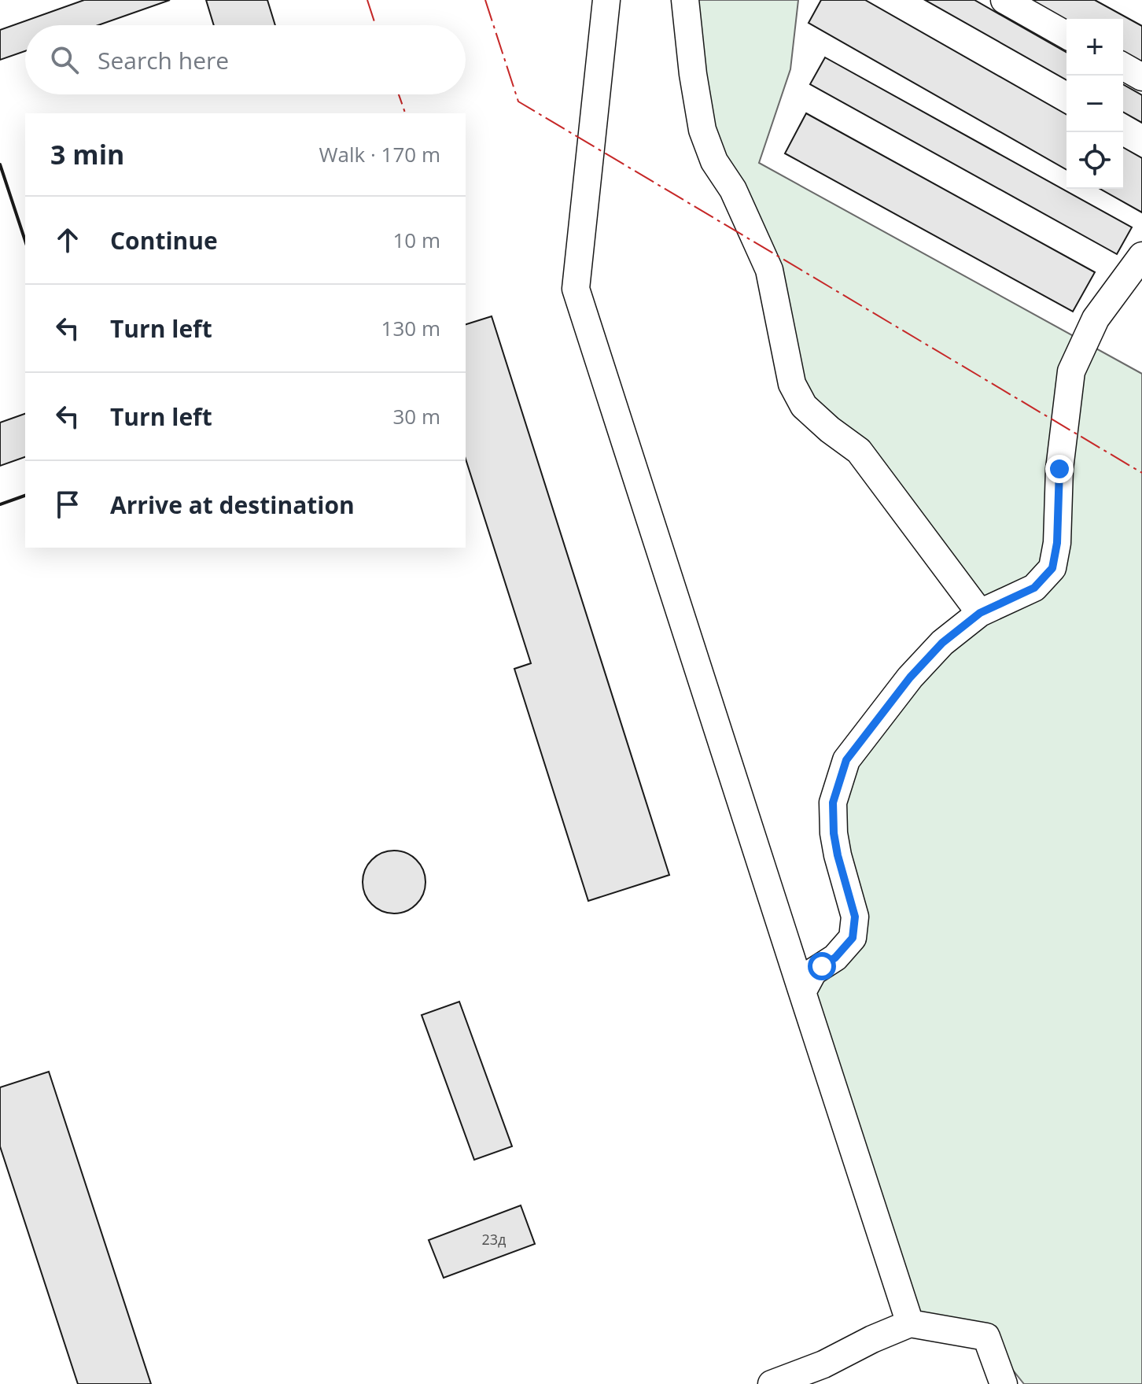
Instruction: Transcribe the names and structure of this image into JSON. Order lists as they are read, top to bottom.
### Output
{
  "house_numbers": ["23д"],
  "page": {
    "map_buttons": ["+", "−"],
    "search": "Search here",
    "heading": ["3 min", "Walk · 170 m"],
    "list": [
      ["Continue", "10 m"],
      ["Turn left", "130 m"],
      ["Turn left", "30 m"],
      "Arrive at destination"
    ]
  }
}
